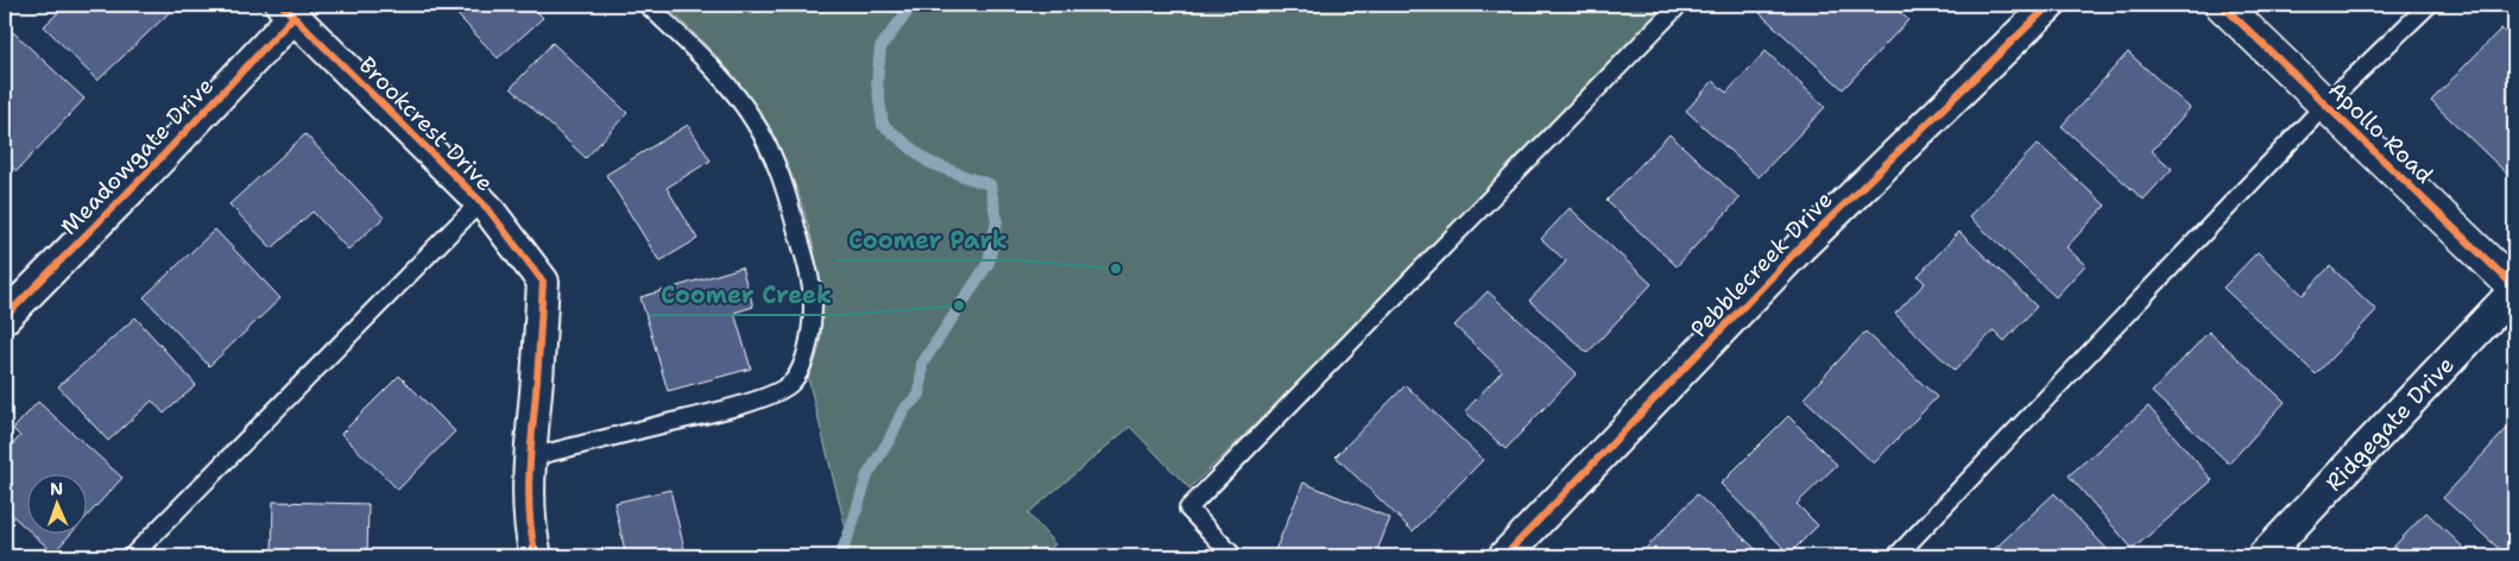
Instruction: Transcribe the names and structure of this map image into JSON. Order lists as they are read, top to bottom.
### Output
{
  "streets": {
    "street": [
      "Brookcrest Drive",
      "Apollo Road",
      "Meadowgate Drive",
      "Pebblecreek Drive",
      "Ridgegate Drive"
    ]
  },
  "crossings": [
    ["Brookcrest Drive", "Meadowgate Drive"]
  ],
  "places": ["Coomer Park", "Coomer Creek"],
  "north": "top"
}
